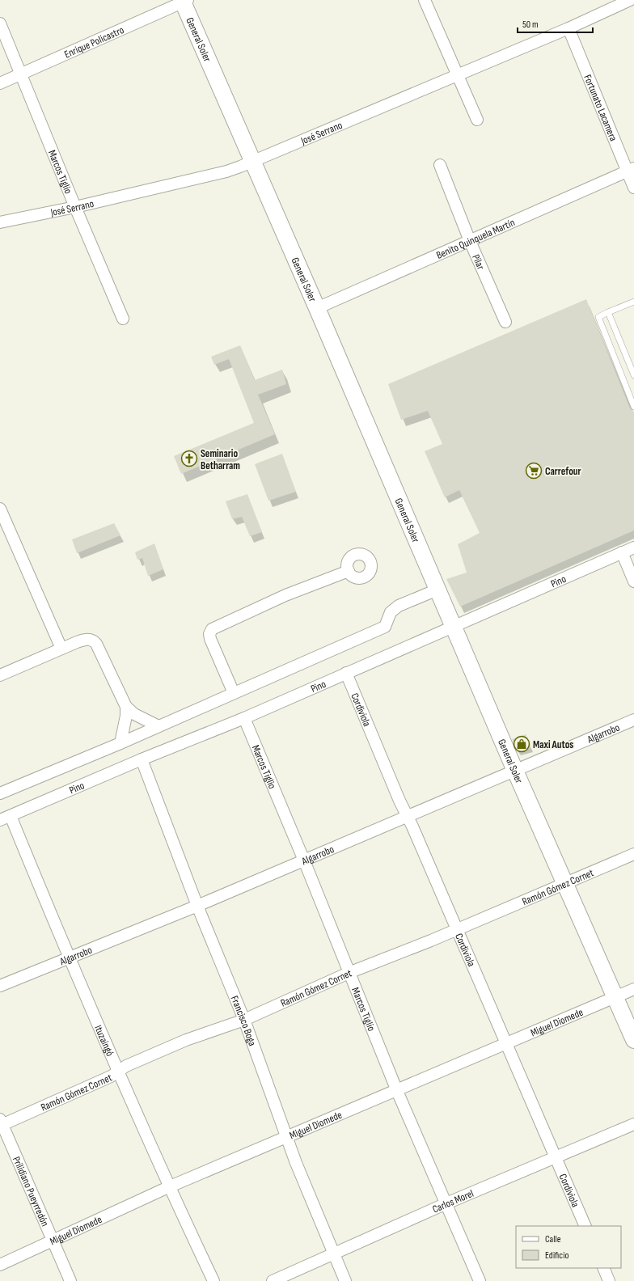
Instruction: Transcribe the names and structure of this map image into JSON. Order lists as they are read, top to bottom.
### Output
{
  "streets": {
    "street": [
      "General Soler",
      "Enrique Policastro",
      "Fortunato Lacamera",
      "José Serrano",
      "Marcos Tiglio",
      "Benito Quinquela Martín",
      "Pilar",
      "Pino",
      "Cordiviola",
      "Algarrobo",
      "Ramón Gómez Cornet",
      "Francisco Boga",
      "Miguel Diomede",
      "Ituzaingó",
      "Prilidiano Pueyrredón",
      "Carlos Morel"
    ]
  },
  "crossings": [
    ["General Soler", "Enrique Policastro"],
    ["General Soler", "José Serrano"],
    ["General Soler", "Benito Quinquela Martín"],
    ["General Soler", "Pino"],
    ["General Soler", "Algarrobo"],
    ["General Soler", "Ramón Gómez Cornet"],
    ["General Soler", "Miguel Diomede"],
    ["Enrique Policastro", "Marcos Tiglio"],
    ["Fortunato Lacamera", "José Serrano"],
    ["Fortunato Lacamera", "Benito Quinquela Martín"],
    ["José Serrano", "Marcos Tiglio"],
    ["Marcos Tiglio", "Pino"],
    ["Marcos Tiglio", "Algarrobo"],
    ["Marcos Tiglio", "Ramón Gómez Cornet"],
    ["Marcos Tiglio", "Miguel Diomede"],
    ["Marcos Tiglio", "Carlos Morel"],
    ["Benito Quinquela Martín", "Pilar"],
    ["Pino", "Cordiviola"],
    ["Pino", "Francisco Boga"],
    ["Pino", "Ituzaingó"],
    ["Cordiviola", "Algarrobo"],
    ["Cordiviola", "Ramón Gómez Cornet"],
    ["Cordiviola", "Miguel Diomede"],
    ["Cordiviola", "Carlos Morel"],
    ["Algarrobo", "Francisco Boga"],
    ["Algarrobo", "Ituzaingó"],
    ["Ramón Gómez Cornet", "Francisco Boga"],
    ["Ramón Gómez Cornet", "Ituzaingó"],
    ["Ramón Gómez Cornet", "Prilidiano Pueyrredón"],
    ["Francisco Boga", "Miguel Diomede"],
    ["Francisco Boga", "Carlos Morel"],
    ["Miguel Diomede", "Ituzaingó"],
    ["Miguel Diomede", "Prilidiano Pueyrredón"]
  ],
  "places": {
    "church": ["Seminario Betharram"],
    "supermarket": ["Carrefour"],
    "shop": ["Maxi Autos"]
  },
  "legend": ["Calle", "Edificio"],
  "scale_bar": "50 m"
}
